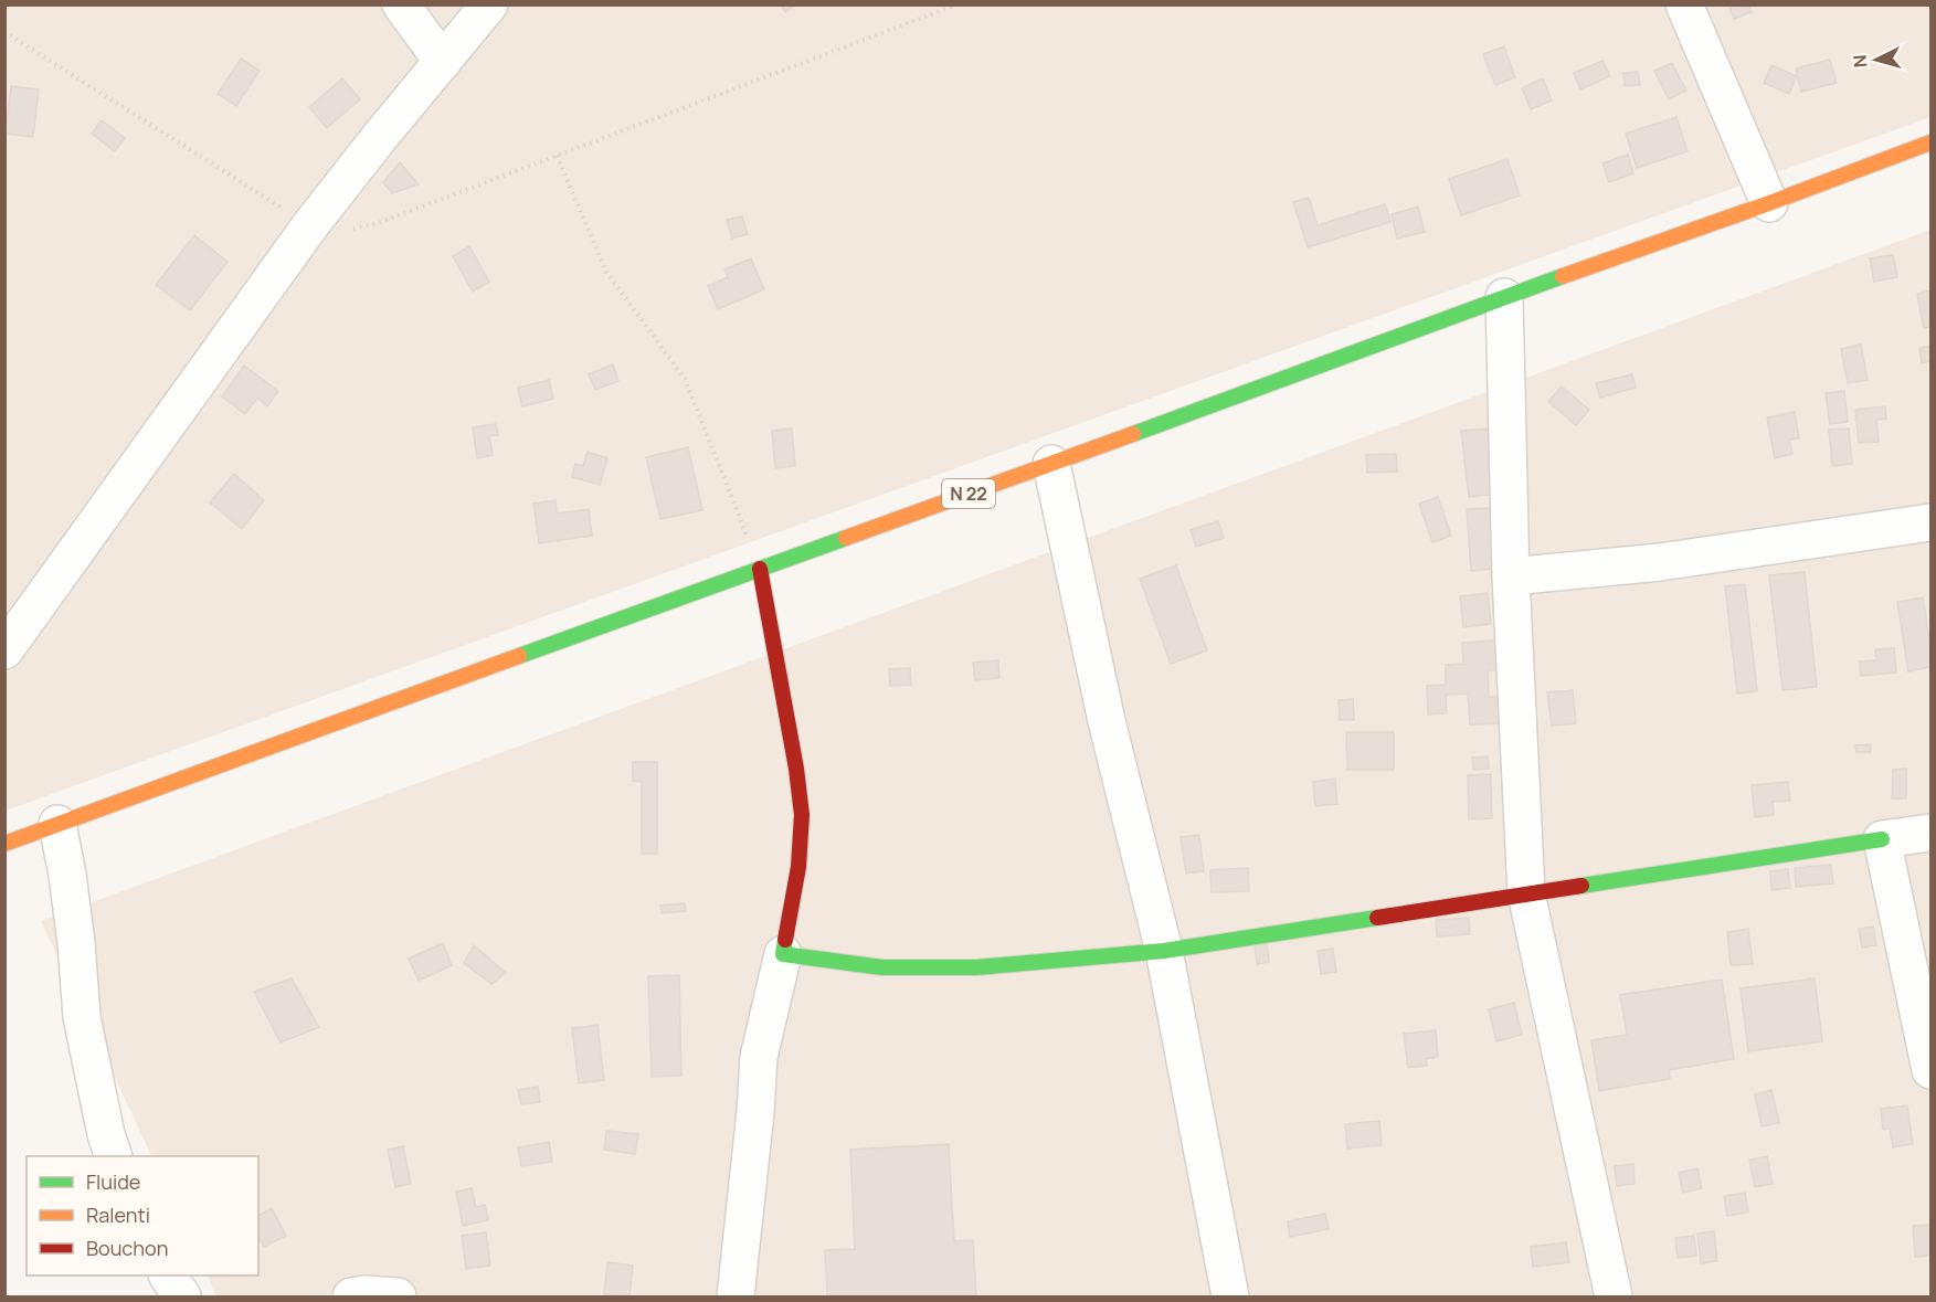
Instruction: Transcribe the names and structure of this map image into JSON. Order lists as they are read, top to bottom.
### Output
{
  "streets": {
    "main road": ["N 22"]
  },
  "legend": ["Fluide", "Ralenti", "Bouchon"],
  "north": "left"
}
